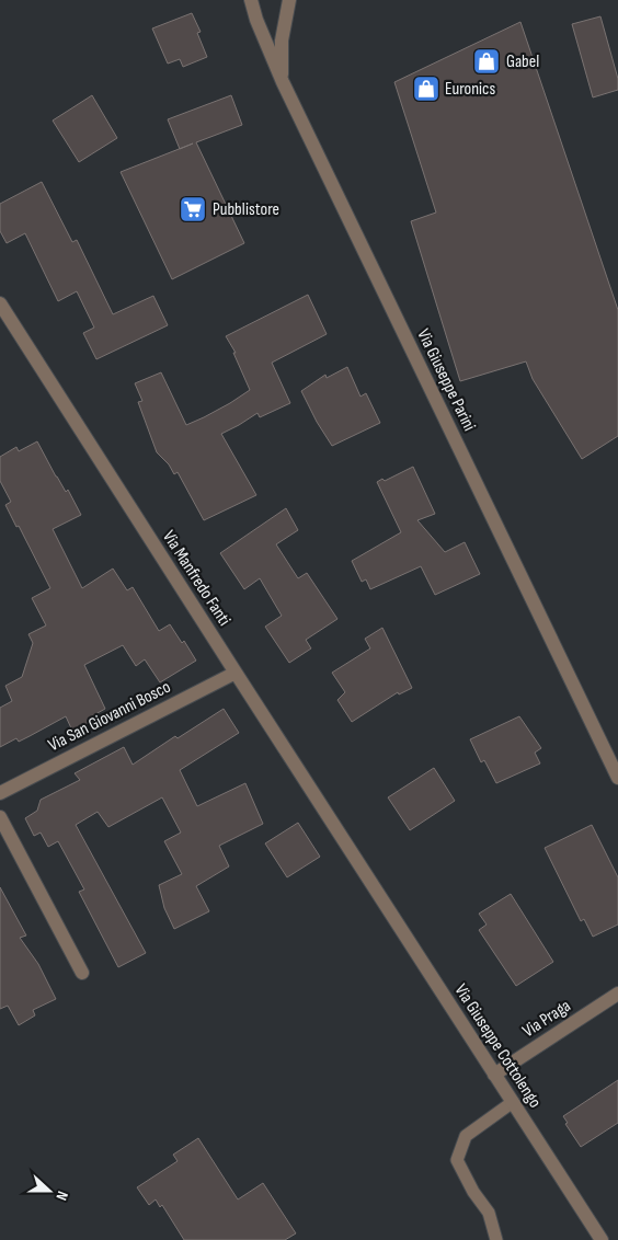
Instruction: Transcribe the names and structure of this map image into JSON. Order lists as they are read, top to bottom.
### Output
{
  "streets": {
    "street": [
      "Via Giuseppe Parini",
      "Via Manfredo Fanti",
      "Via San Giovanni Bosco",
      "Via Praga",
      "Via Giuseppe Cottolengo"
    ]
  },
  "crossings": [
    ["Via Manfredo Fanti", "Via San Giovanni Bosco"],
    ["Via Manfredo Fanti", "Via Giuseppe Cottolengo"],
    ["Via Praga", "Via Giuseppe Cottolengo"]
  ],
  "places": {
    "shop": ["Gabel", "Euronics"],
    "supermarket": ["Pubblistore"]
  },
  "north": "right"
}
